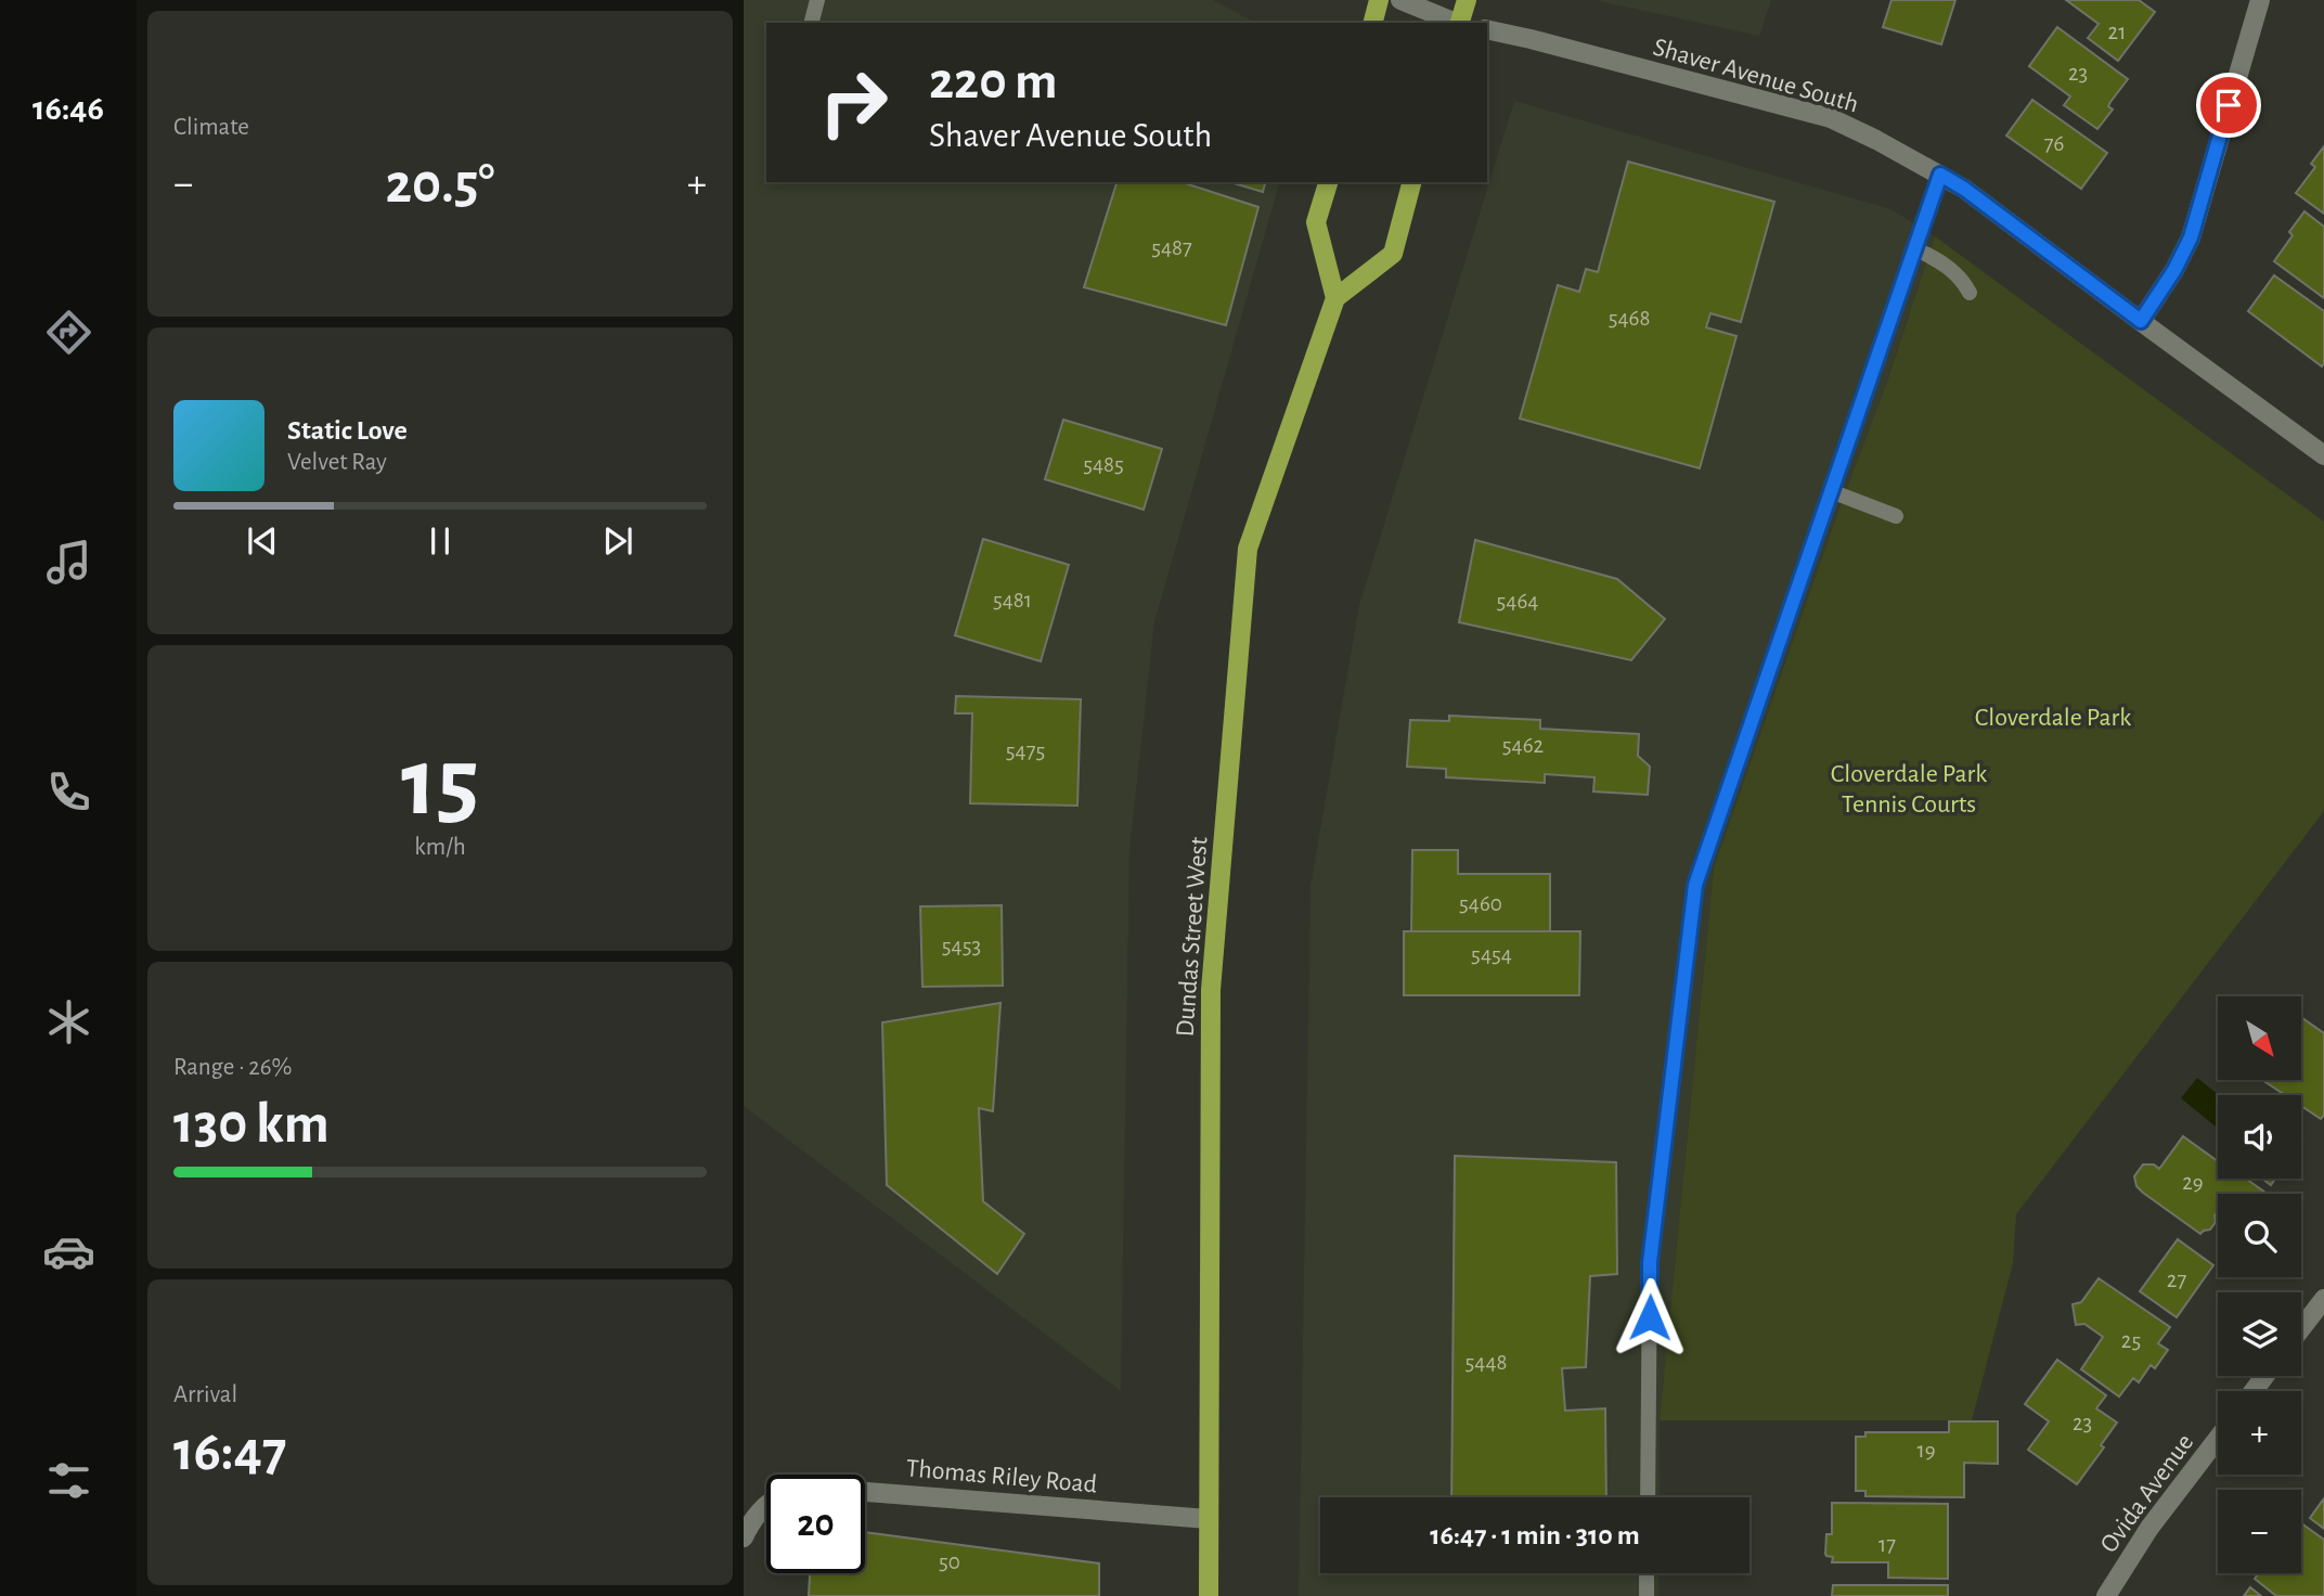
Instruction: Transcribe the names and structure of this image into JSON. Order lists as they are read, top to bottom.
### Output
{
  "streets": {
    "main road": ["Dundas Street West"],
    "street": ["Shaver Avenue South", "Thomas Riley Road", "Ovida Avenue"]
  },
  "crossings": [
    ["Dundas Street West", "Thomas Riley Road"]
  ],
  "parks": ["Cloverdale Park", "Cloverdale Park Tennis Courts"],
  "house_numbers": [
    "21",
    "23",
    "76",
    "5487",
    "5468",
    "5485",
    "5481",
    "5464",
    "5462",
    "5475",
    "5460",
    "5453",
    "5454",
    "29",
    "27",
    "25",
    "5448",
    "23",
    "19",
    "17",
    "50"
  ],
  "north": "bottom right",
  "page": {
    "tabs": "16:46",
    "tile": [
      "Climate",
      ["15", "km/h"],
      ["Range · 26%", "130 km"],
      ["Arrival", "16:47"]
    ],
    "turn": ["220 m", "Shaver Avenue South"],
    "heat": ["−", "20.5°", "+"],
    "song": ["Static Love", "Velvet Ray"],
    "map_buttons": ["+", "−"],
    "limit": "20",
    "trip": "16:47 · 1 min · 310 m"
  }
}
